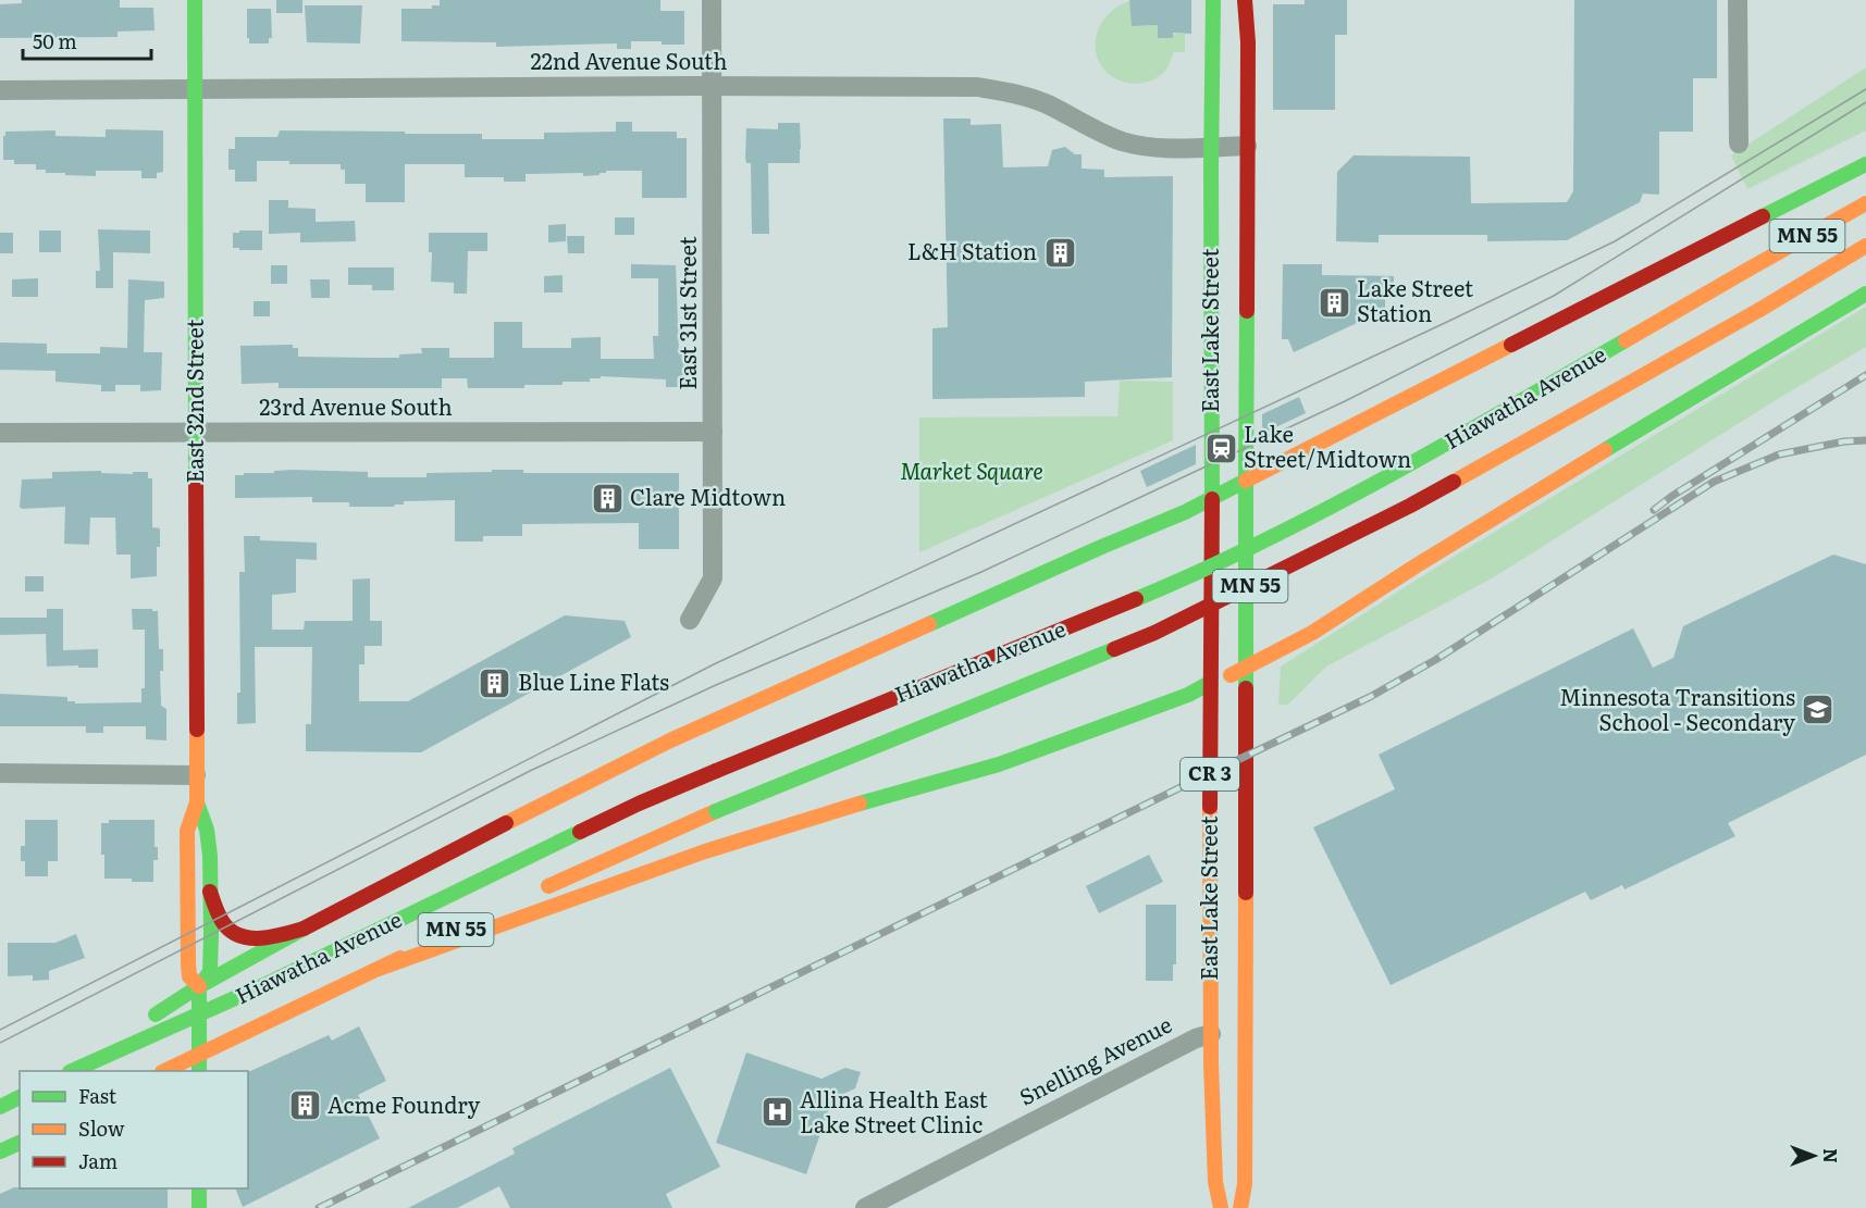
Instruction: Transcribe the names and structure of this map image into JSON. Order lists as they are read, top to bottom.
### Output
{
  "streets": {
    "main road": [
      "MN 55",
      "East Lake Street",
      "Hiawatha Avenue",
      "East 32nd Street",
      "CR 3"
    ],
    "street": [
      "22nd Avenue South",
      "East 31st Street",
      "23rd Avenue South",
      "Snelling Avenue"
    ]
  },
  "crossings": [
    ["22nd Avenue South", "East 31st Street"],
    ["22nd Avenue South", "East Lake Street"],
    ["22nd Avenue South", "East 32nd Street"],
    ["East 31st Street", "23rd Avenue South"],
    ["East Lake Street", "Snelling Avenue"],
    ["Hiawatha Avenue", "East 32nd Street"],
    ["East 32nd Street", "23rd Avenue South"]
  ],
  "parks": ["Market Square"],
  "places": {
    "building": [
      "L&H Station",
      "Lake Street Station",
      "Clare Midtown",
      "Blue Line Flats",
      "Acme Foundry"
    ],
    "station": ["Lake Street/Midtown"],
    "school or university": ["Minnesota Transitions School - Secondary"],
    "hospital": ["Allina Health East Lake Street Clinic"]
  },
  "legend": ["Fast", "Slow", "Jam"],
  "scale_bar": "50 m",
  "north": "right"
}
